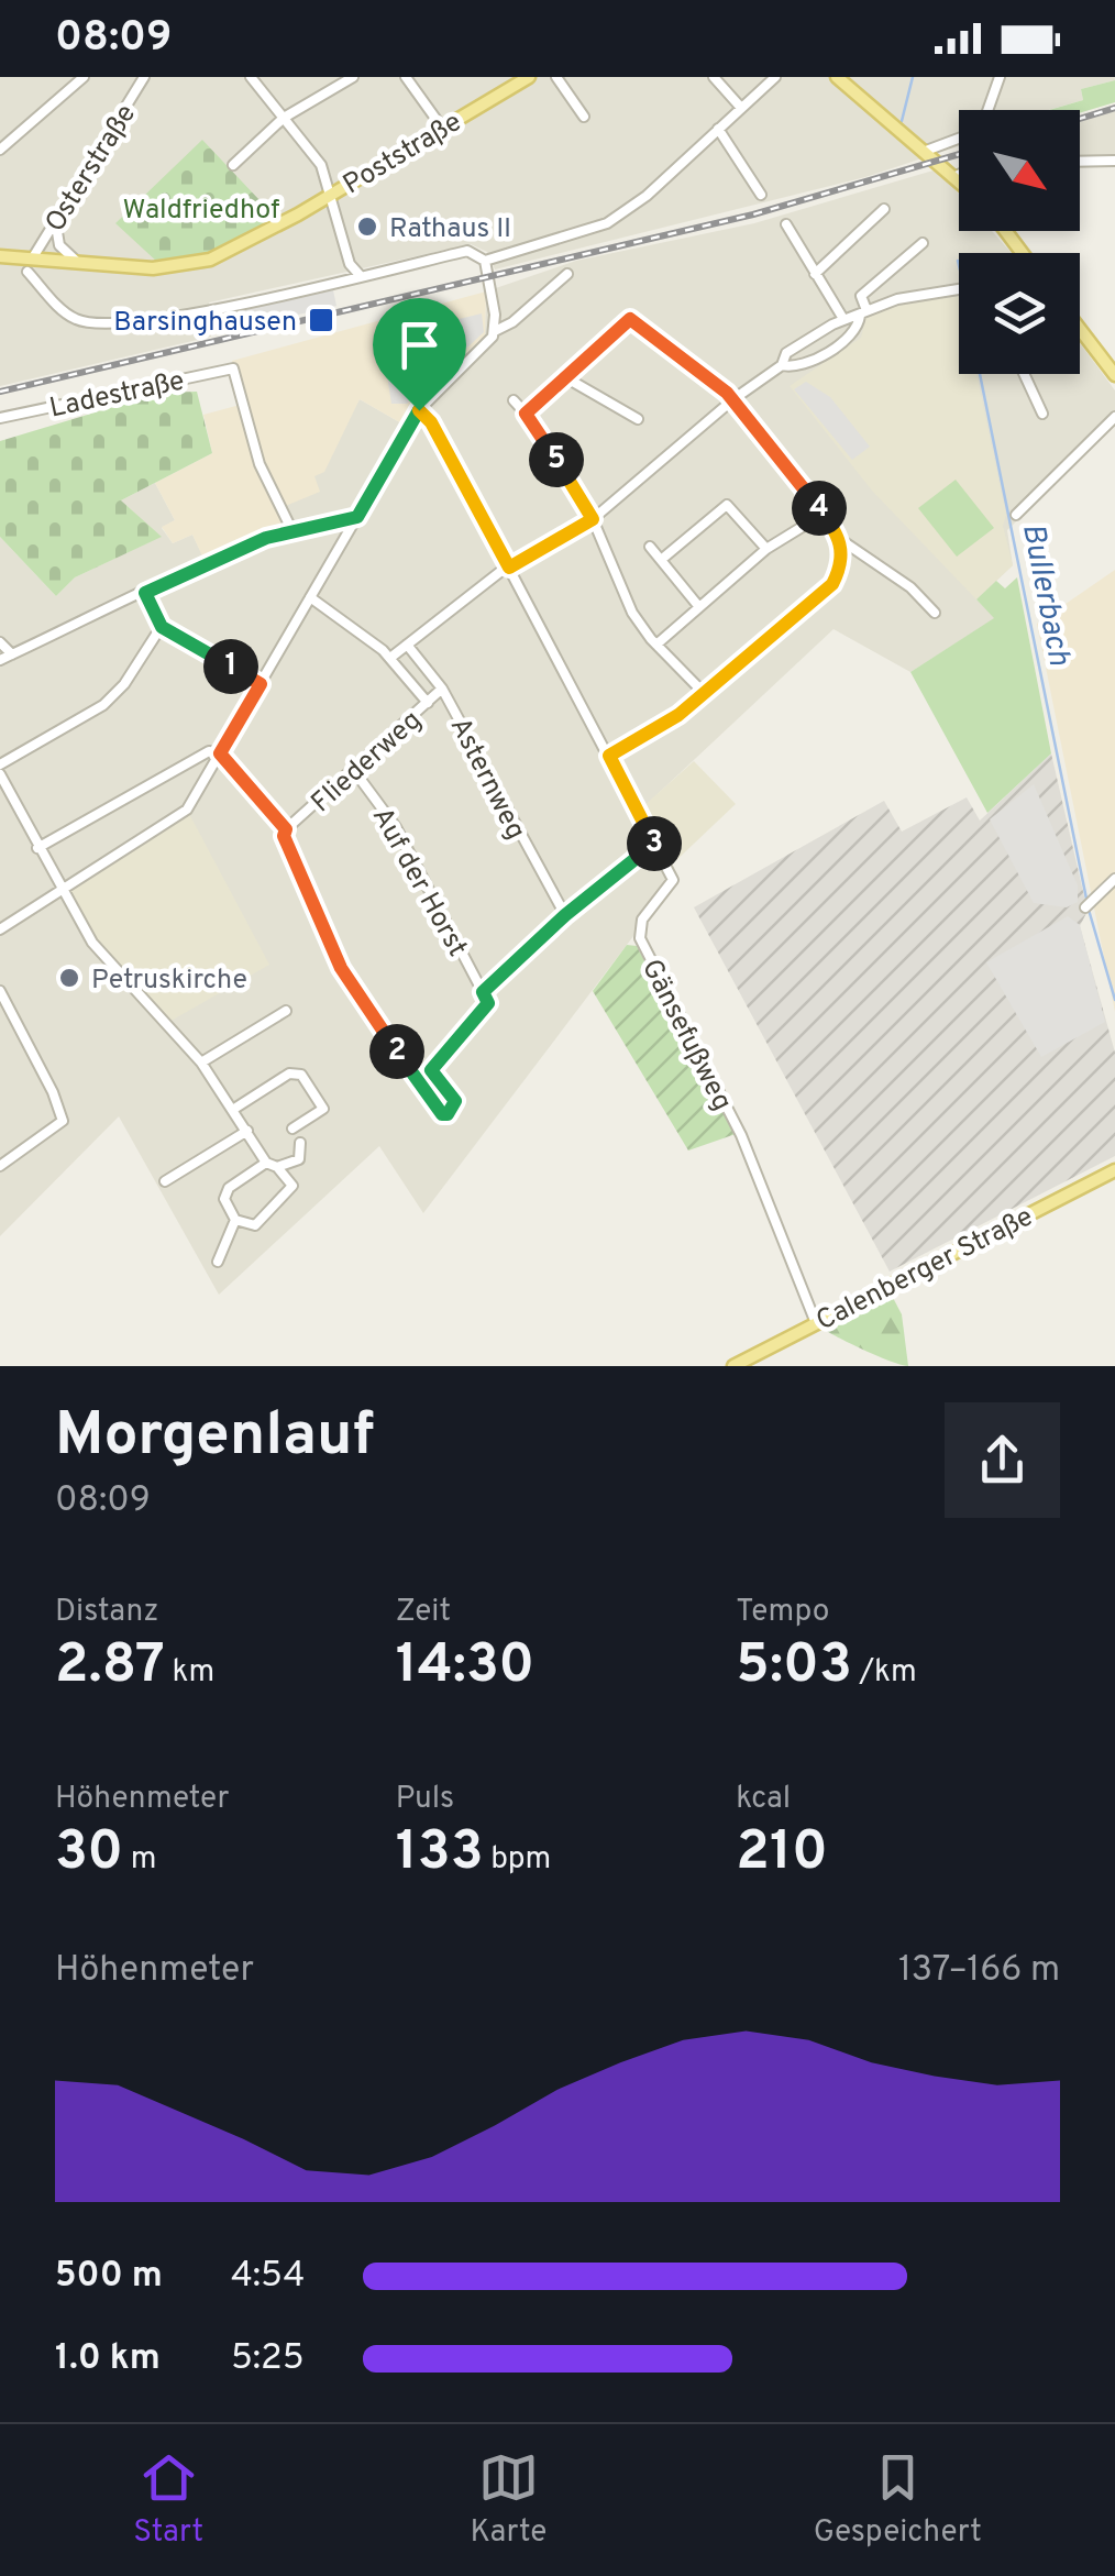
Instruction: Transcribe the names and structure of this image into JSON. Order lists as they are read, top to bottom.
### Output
{
  "streets": {
    "main road": ["Poststraße", "Calenberger Straße"],
    "street": [
      "Osterstraße",
      "Ladestraße",
      "Fliederweg",
      "Asternweg",
      "Auf der Horst",
      "Gänsefußweg"
    ]
  },
  "crossings": [
    ["Poststraße", "Osterstraße"],
    ["Fliederweg", "Asternweg"],
    ["Fliederweg", "Auf der Horst"],
    ["Gänsefußweg", "Calenberger Straße"]
  ],
  "water": ["Bullerbach"],
  "parks": ["Waldfriedhof"],
  "places": {
    "other": ["Rathaus II", "Petruskirche"],
    "transit": ["Barsinghausen"]
  },
  "north": "bottom right",
  "page": {
    "status": "08:09",
    "pins": [
      "5",
      "4",
      "1",
      "3",
      "2"
    ],
    "heading": ["Morgenlauf", "08:09"],
    "stats": [
      ["Distanz", "2.87 km"],
      ["Zeit", "14:30"],
      ["Tempo", "5:03 /km"],
      ["Höhenmeter", "30 m"],
      ["Puls", "133 bpm"],
      ["kcal", "210"]
    ],
    "chart": ["Höhenmeter", "137–166 m"],
    "list": [
      {
        "name": "500 m",
        "note": "4:54"
      },
      {
        "name": "1.0 km",
        "note": "5:25"
      }
    ],
    "tabs": ["Start", "Karte", "Gespeichert"]
  }
}
